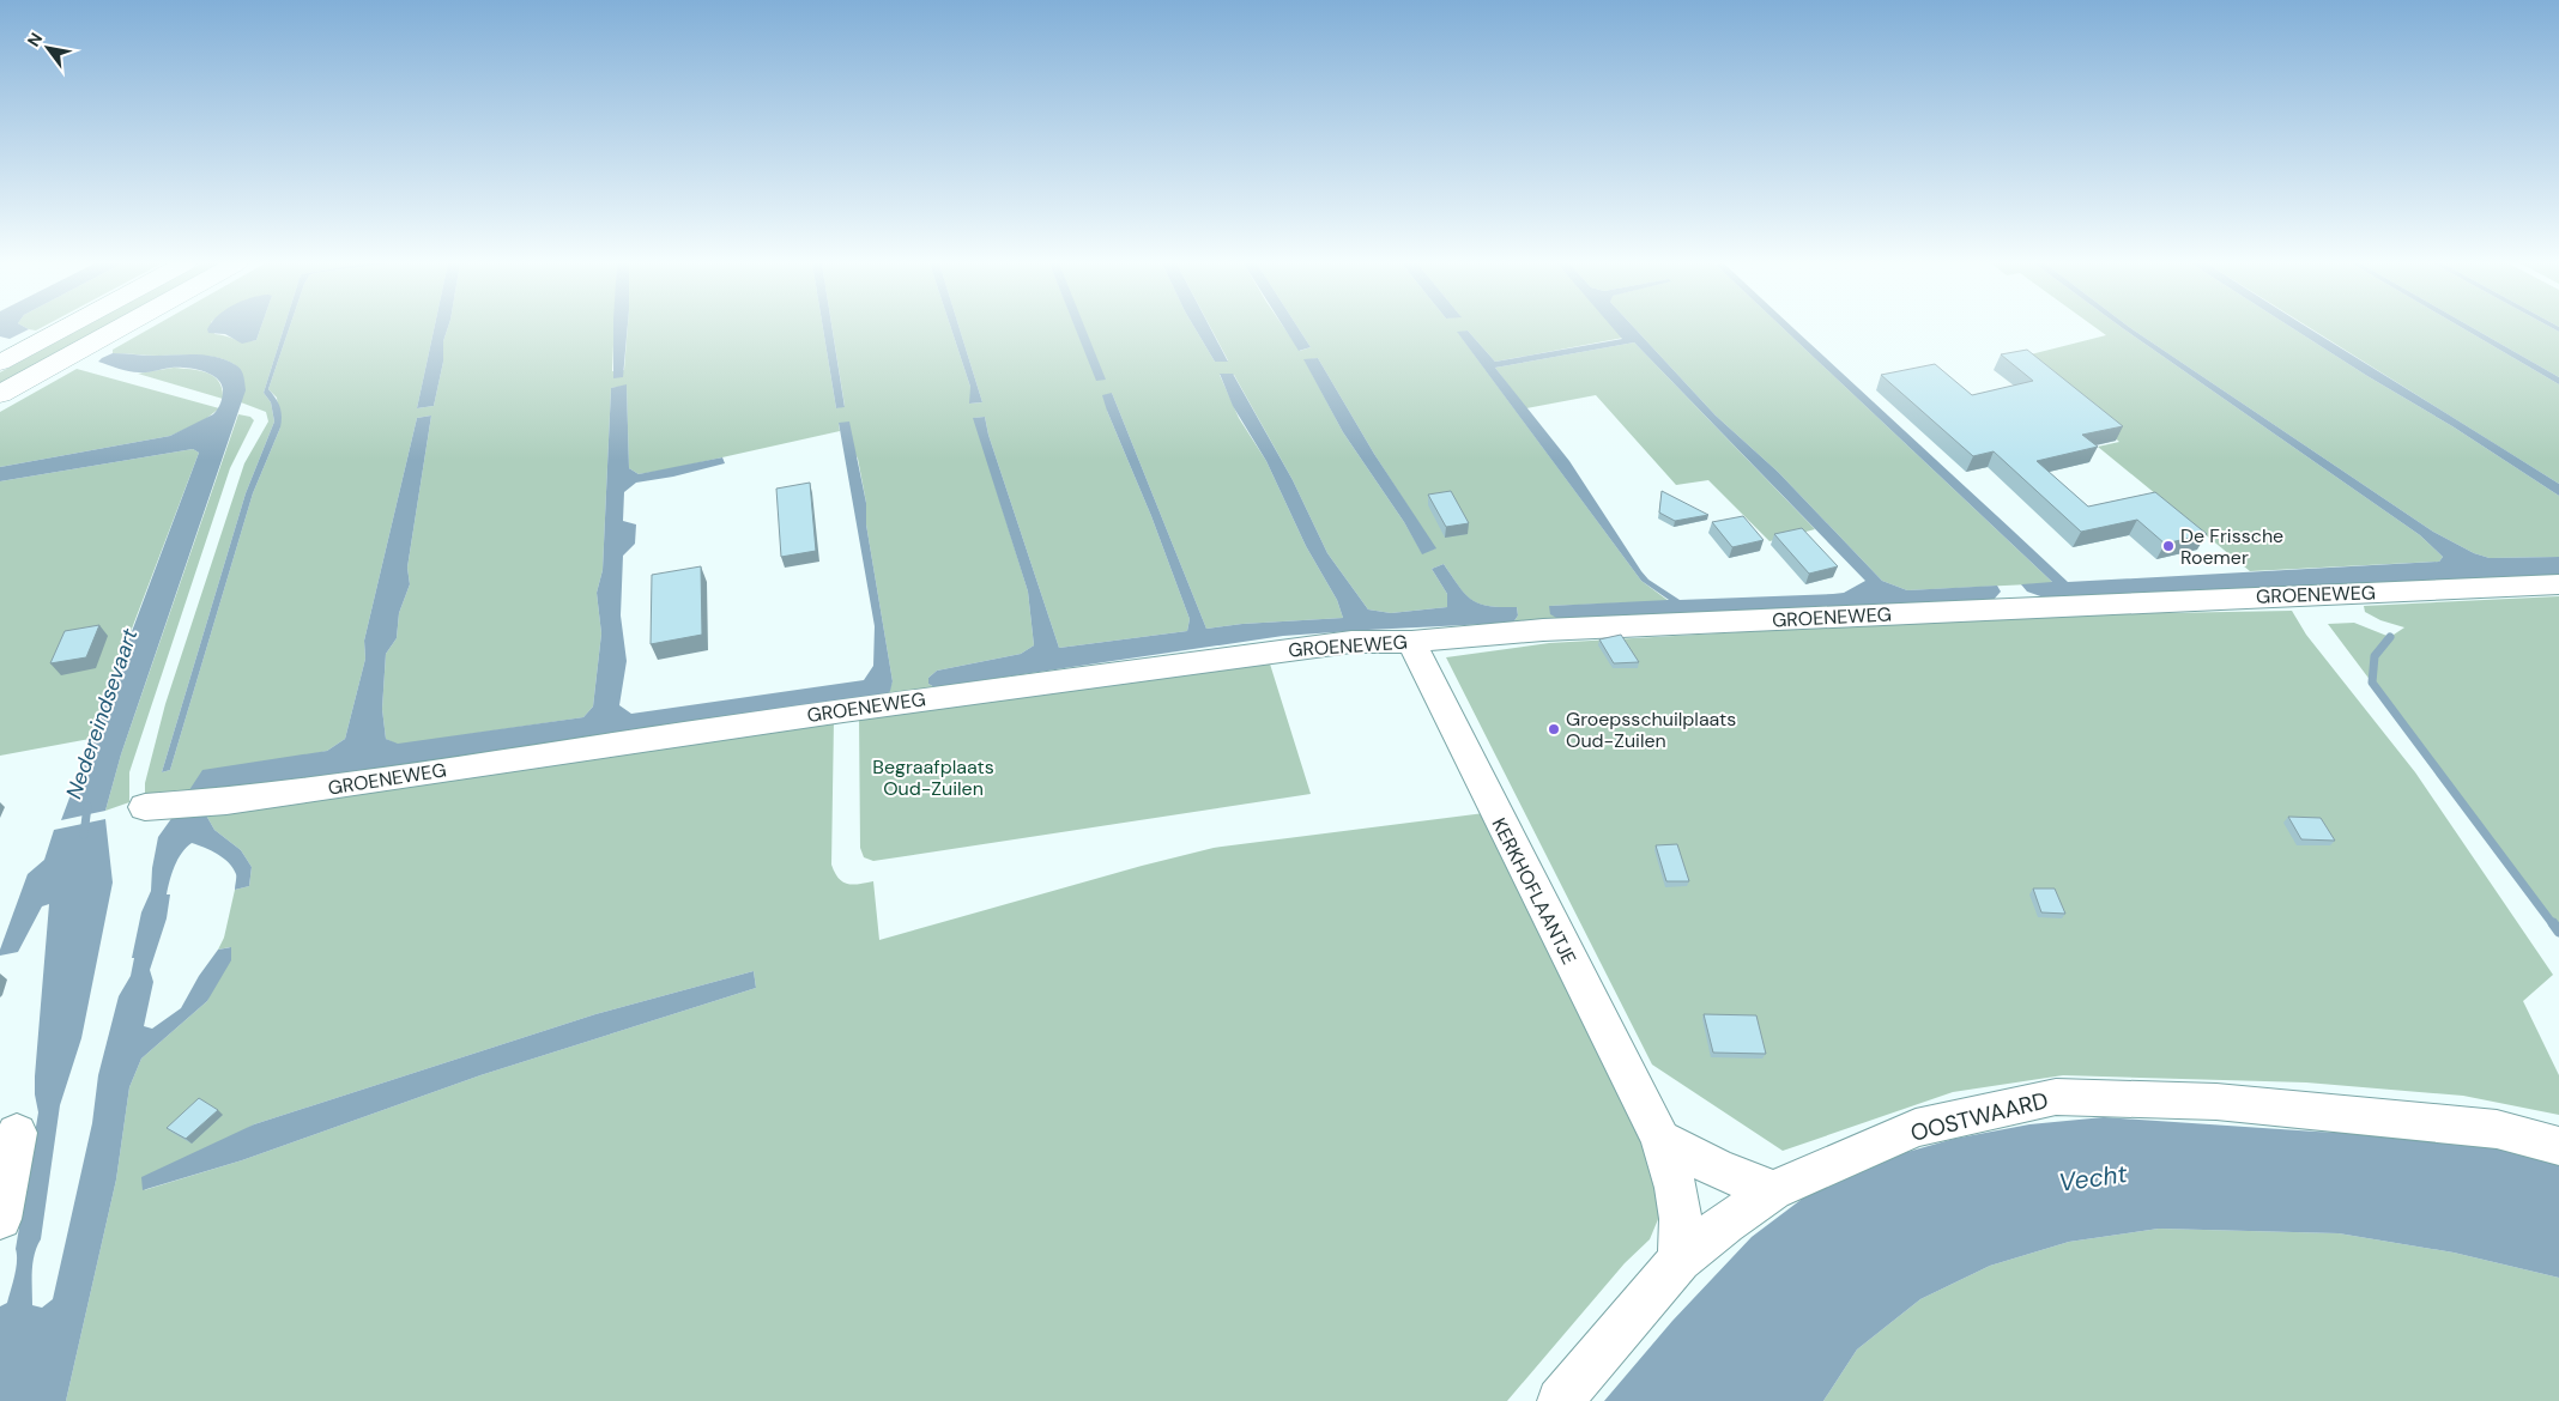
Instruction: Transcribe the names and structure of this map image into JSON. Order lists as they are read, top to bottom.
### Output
{
  "streets": {
    "street": ["GROENEWEG", "KERKHOFLAANTJE", "OOSTWAARD"]
  },
  "crossings": [
    ["GROENEWEG", "KERKHOFLAANTJE"],
    ["KERKHOFLAANTJE", "OOSTWAARD"]
  ],
  "water": ["Nedereindsevaart", "Vecht"],
  "parks": ["Begraafplaats Oud-Zuilen"],
  "places": ["De Frissche Roemer", "Groepsschuilplaats Oud-Zuilen"],
  "north": "top left"
}
